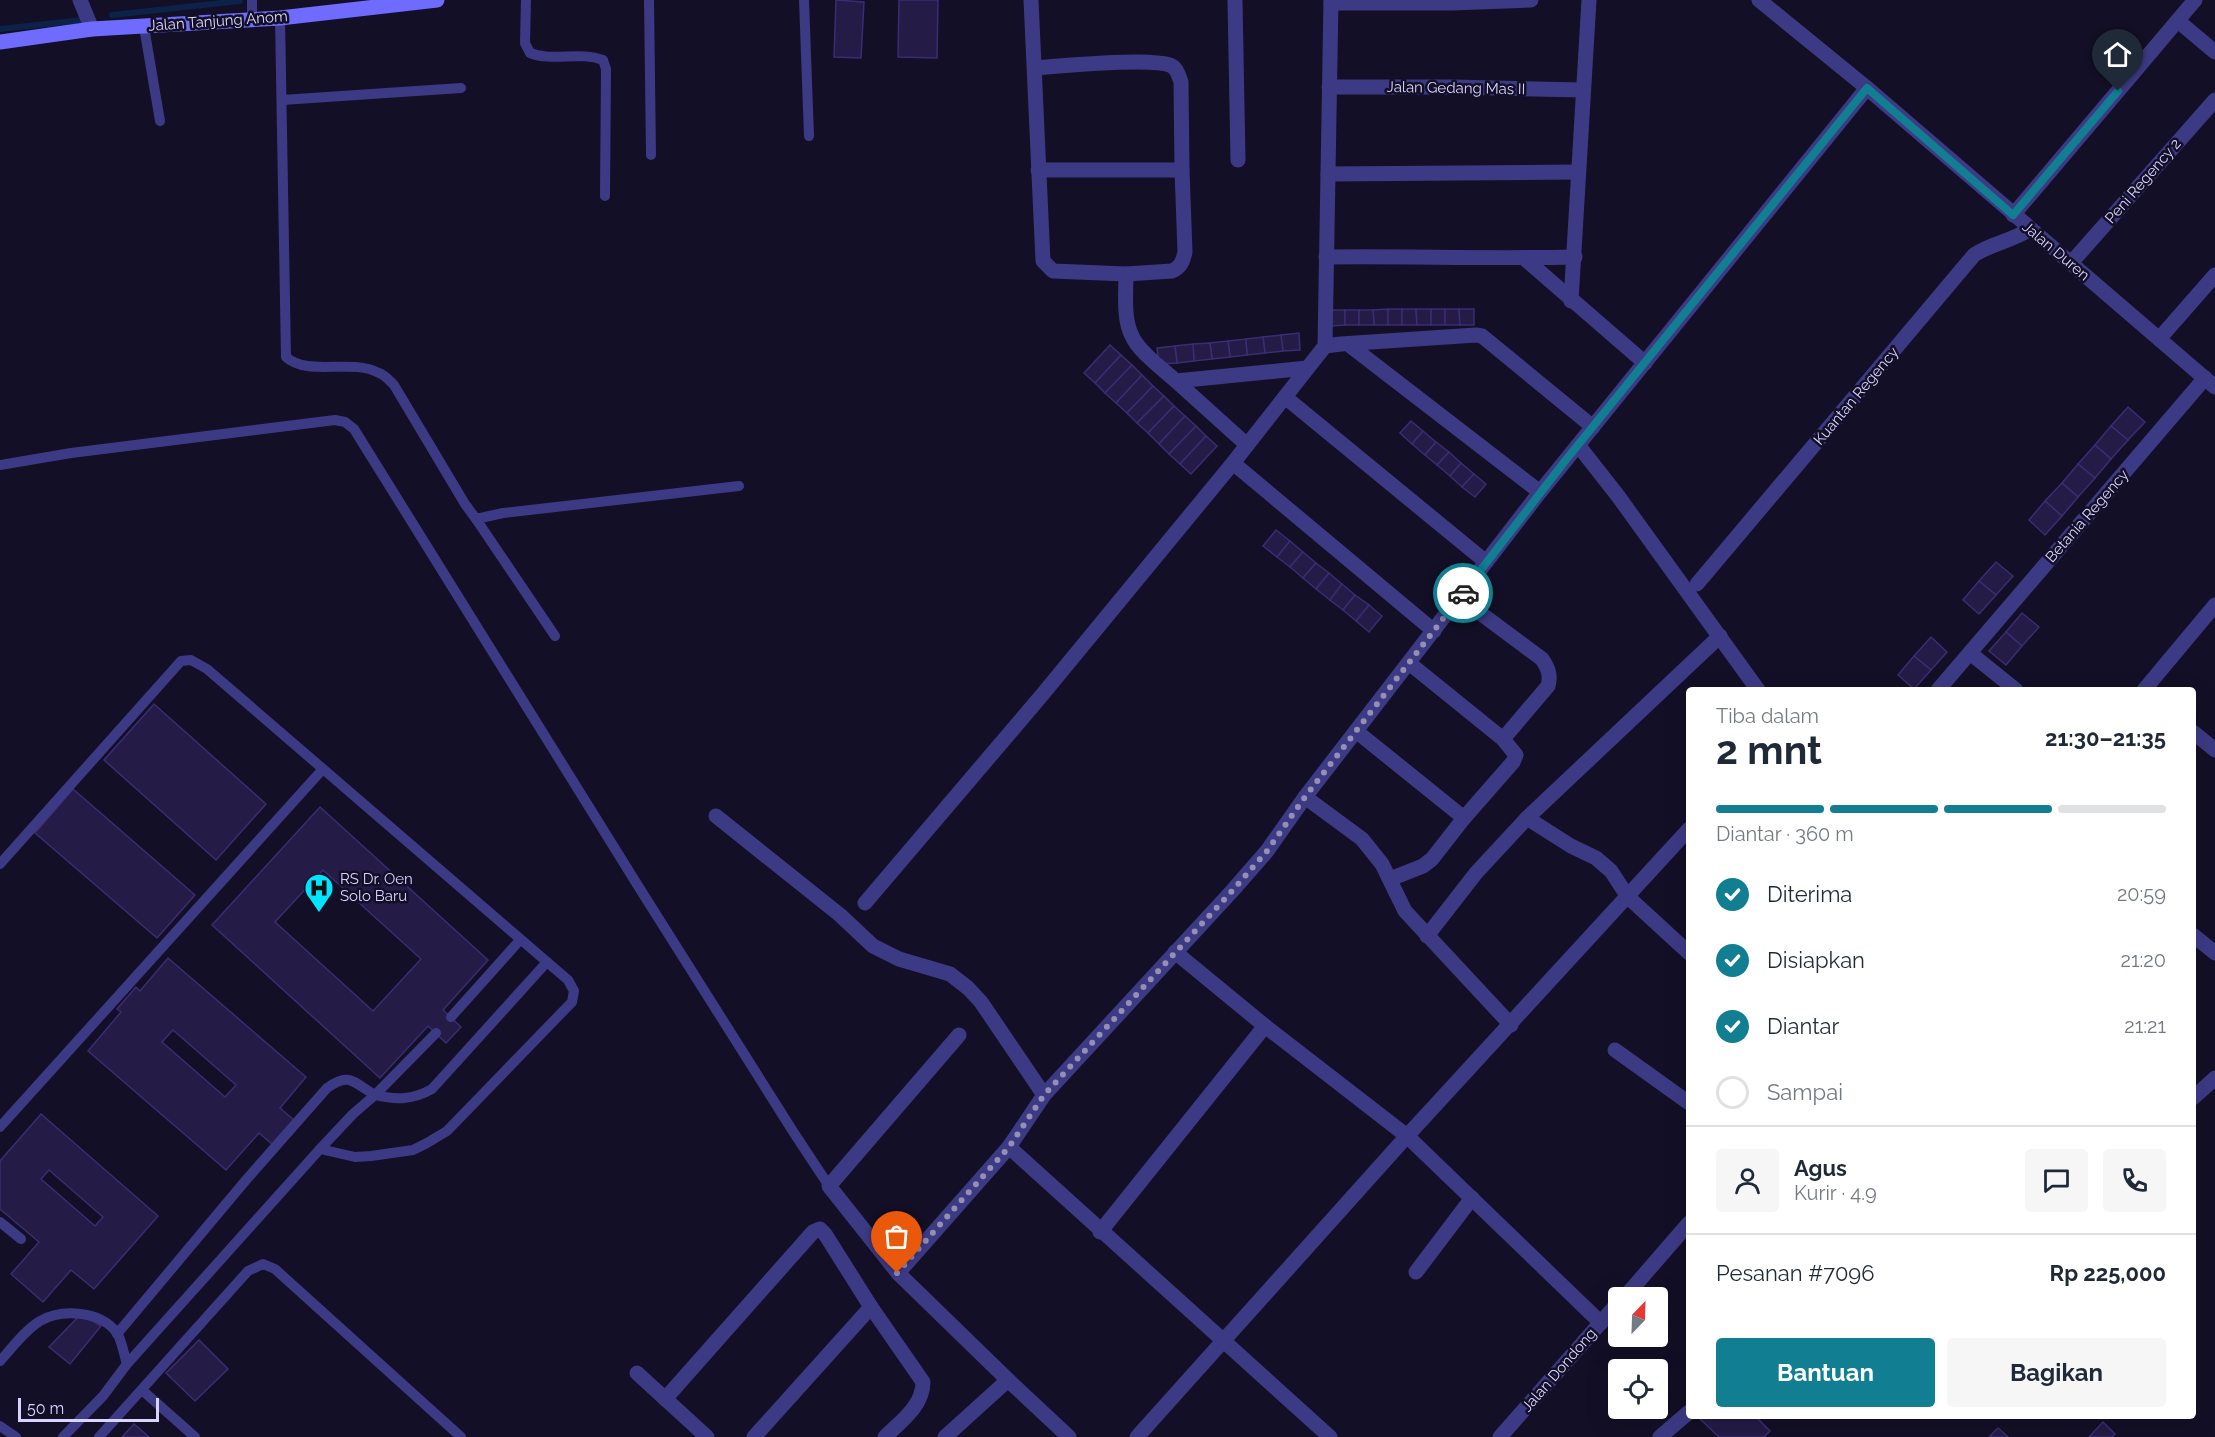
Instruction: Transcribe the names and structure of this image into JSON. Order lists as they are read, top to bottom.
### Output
{
  "streets": {
    "main road": ["Jalan Tanjung Anom"],
    "street": [
      "Jalan Gedang Mas II",
      "Peni Regency 2",
      "Jalan Duren",
      "Kuantan Regency",
      "Betania Regency",
      "Jalan Dondong"
    ]
  },
  "crossings": [
    ["Peni Regency 2", "Jalan Duren"],
    ["Jalan Duren", "Kuantan Regency"],
    ["Jalan Duren", "Betania Regency"]
  ],
  "places": {
    "hospital": ["RS Dr. Oen Solo Baru"]
  },
  "scale_bar": "50 m",
  "north": "top right",
  "page": {
    "heading": ["2 mnt", "Tiba dalam", "21:30–21:35"],
    "panel": [
      "Agus",
      "Kurir · 4.9",
      "Pesanan #7096",
      "Rp 225,000"
    ],
    "bar": "Diantar · 360 m",
    "list": [
      ["Diterima", "20:59"],
      ["Disiapkan", "21:20"],
      ["Diantar", "21:21"],
      "Sampai"
    ],
    "buttons": ["Bantuan", "Bagikan"],
    "scale": "50 m"
  }
}
